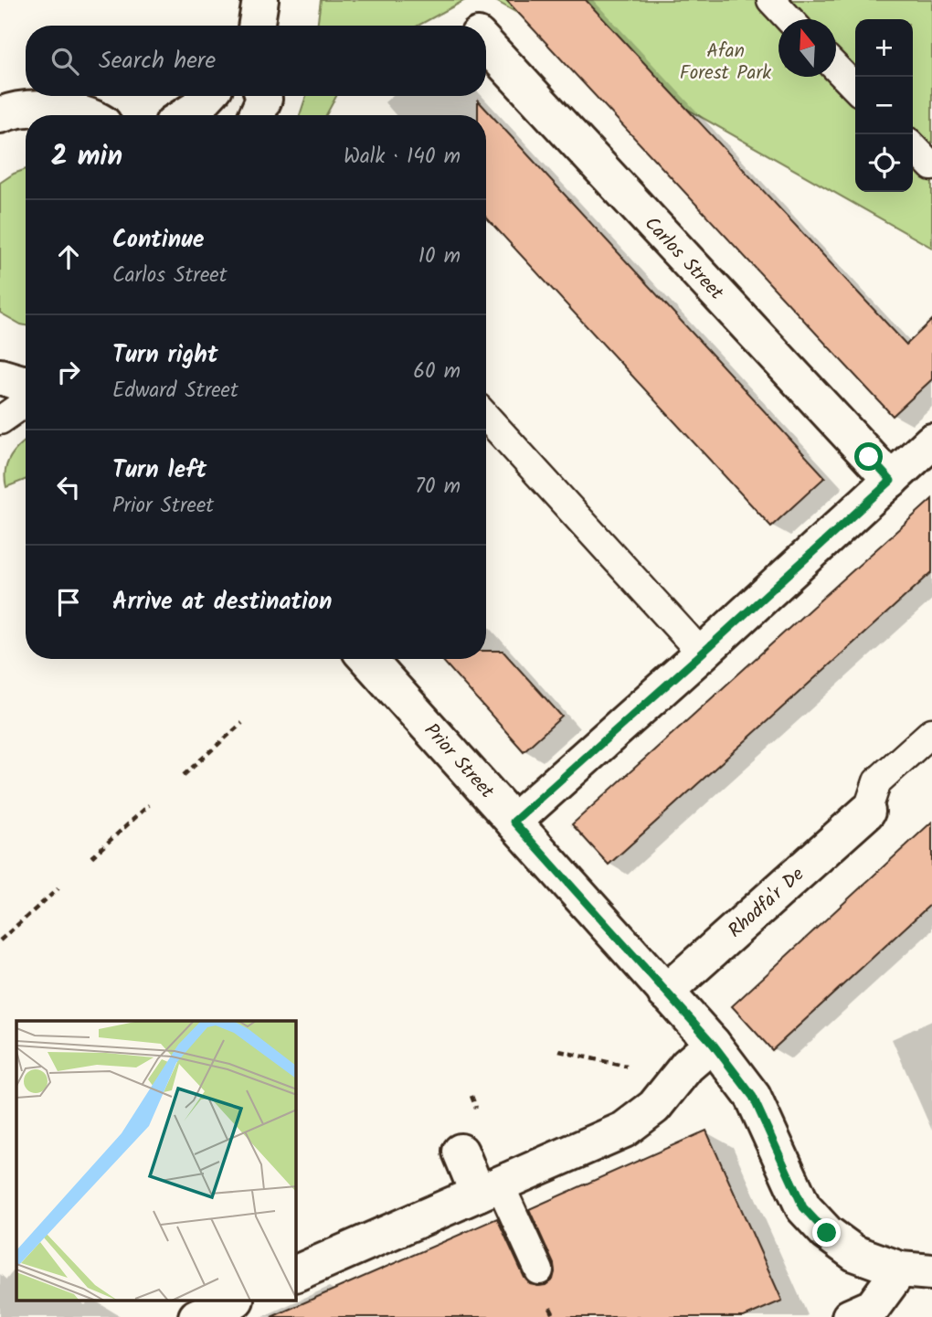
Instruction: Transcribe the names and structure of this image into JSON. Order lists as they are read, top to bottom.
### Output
{
  "streets": {
    "street": ["Carlos Street", "Prior Street", "Rhodfa'r De"]
  },
  "crossings": [
    ["Prior Street", "Rhodfa'r De"]
  ],
  "parks": ["Afan Forest Park"],
  "north": "top",
  "page": {
    "map_buttons": ["+", "−"],
    "search": "Search here",
    "heading": ["2 min", "Walk · 140 m"],
    "list": [
      ["Continue", "Carlos Street", "10 m"],
      ["Turn right", "Edward Street", "60 m"],
      ["Turn left", "Prior Street", "70 m"],
      "Arrive at destination"
    ]
  }
}
